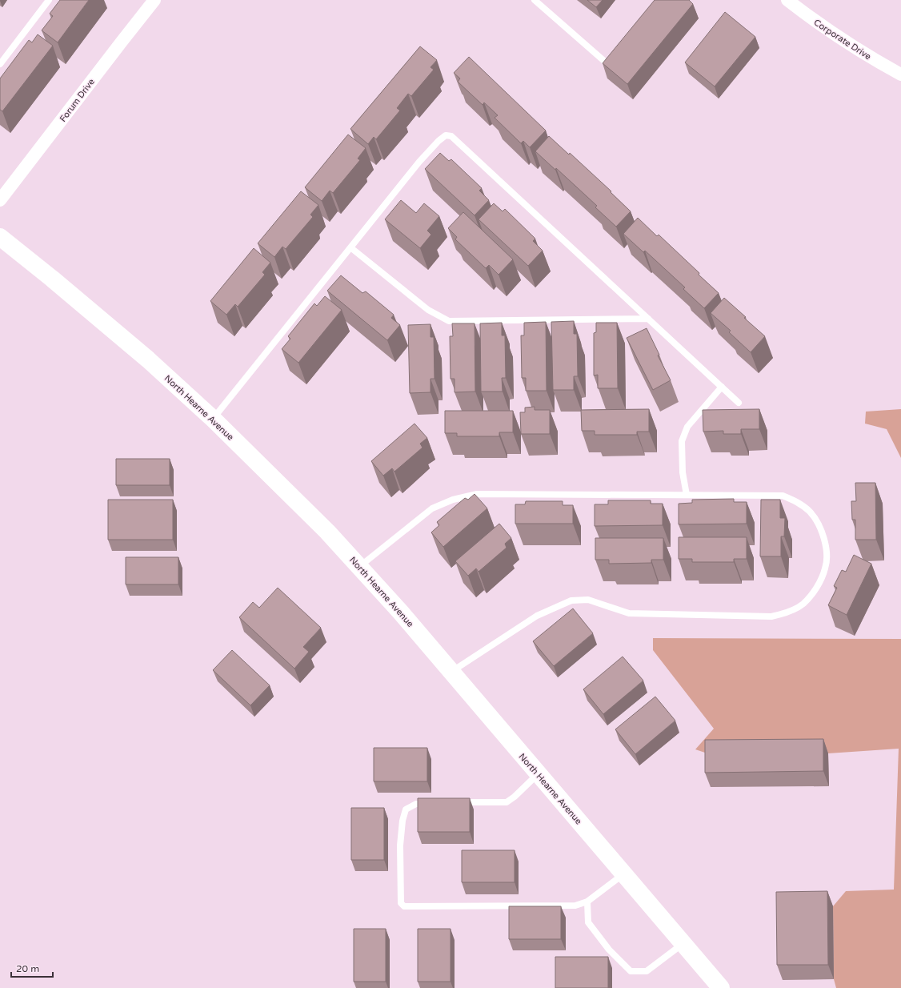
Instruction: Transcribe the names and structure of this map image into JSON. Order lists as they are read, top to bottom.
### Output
{
  "streets": {
    "main road": ["North Hearne Avenue"],
    "street": ["Corporate Drive", "Forum Drive"]
  },
  "scale_bar": "20 m"
}
